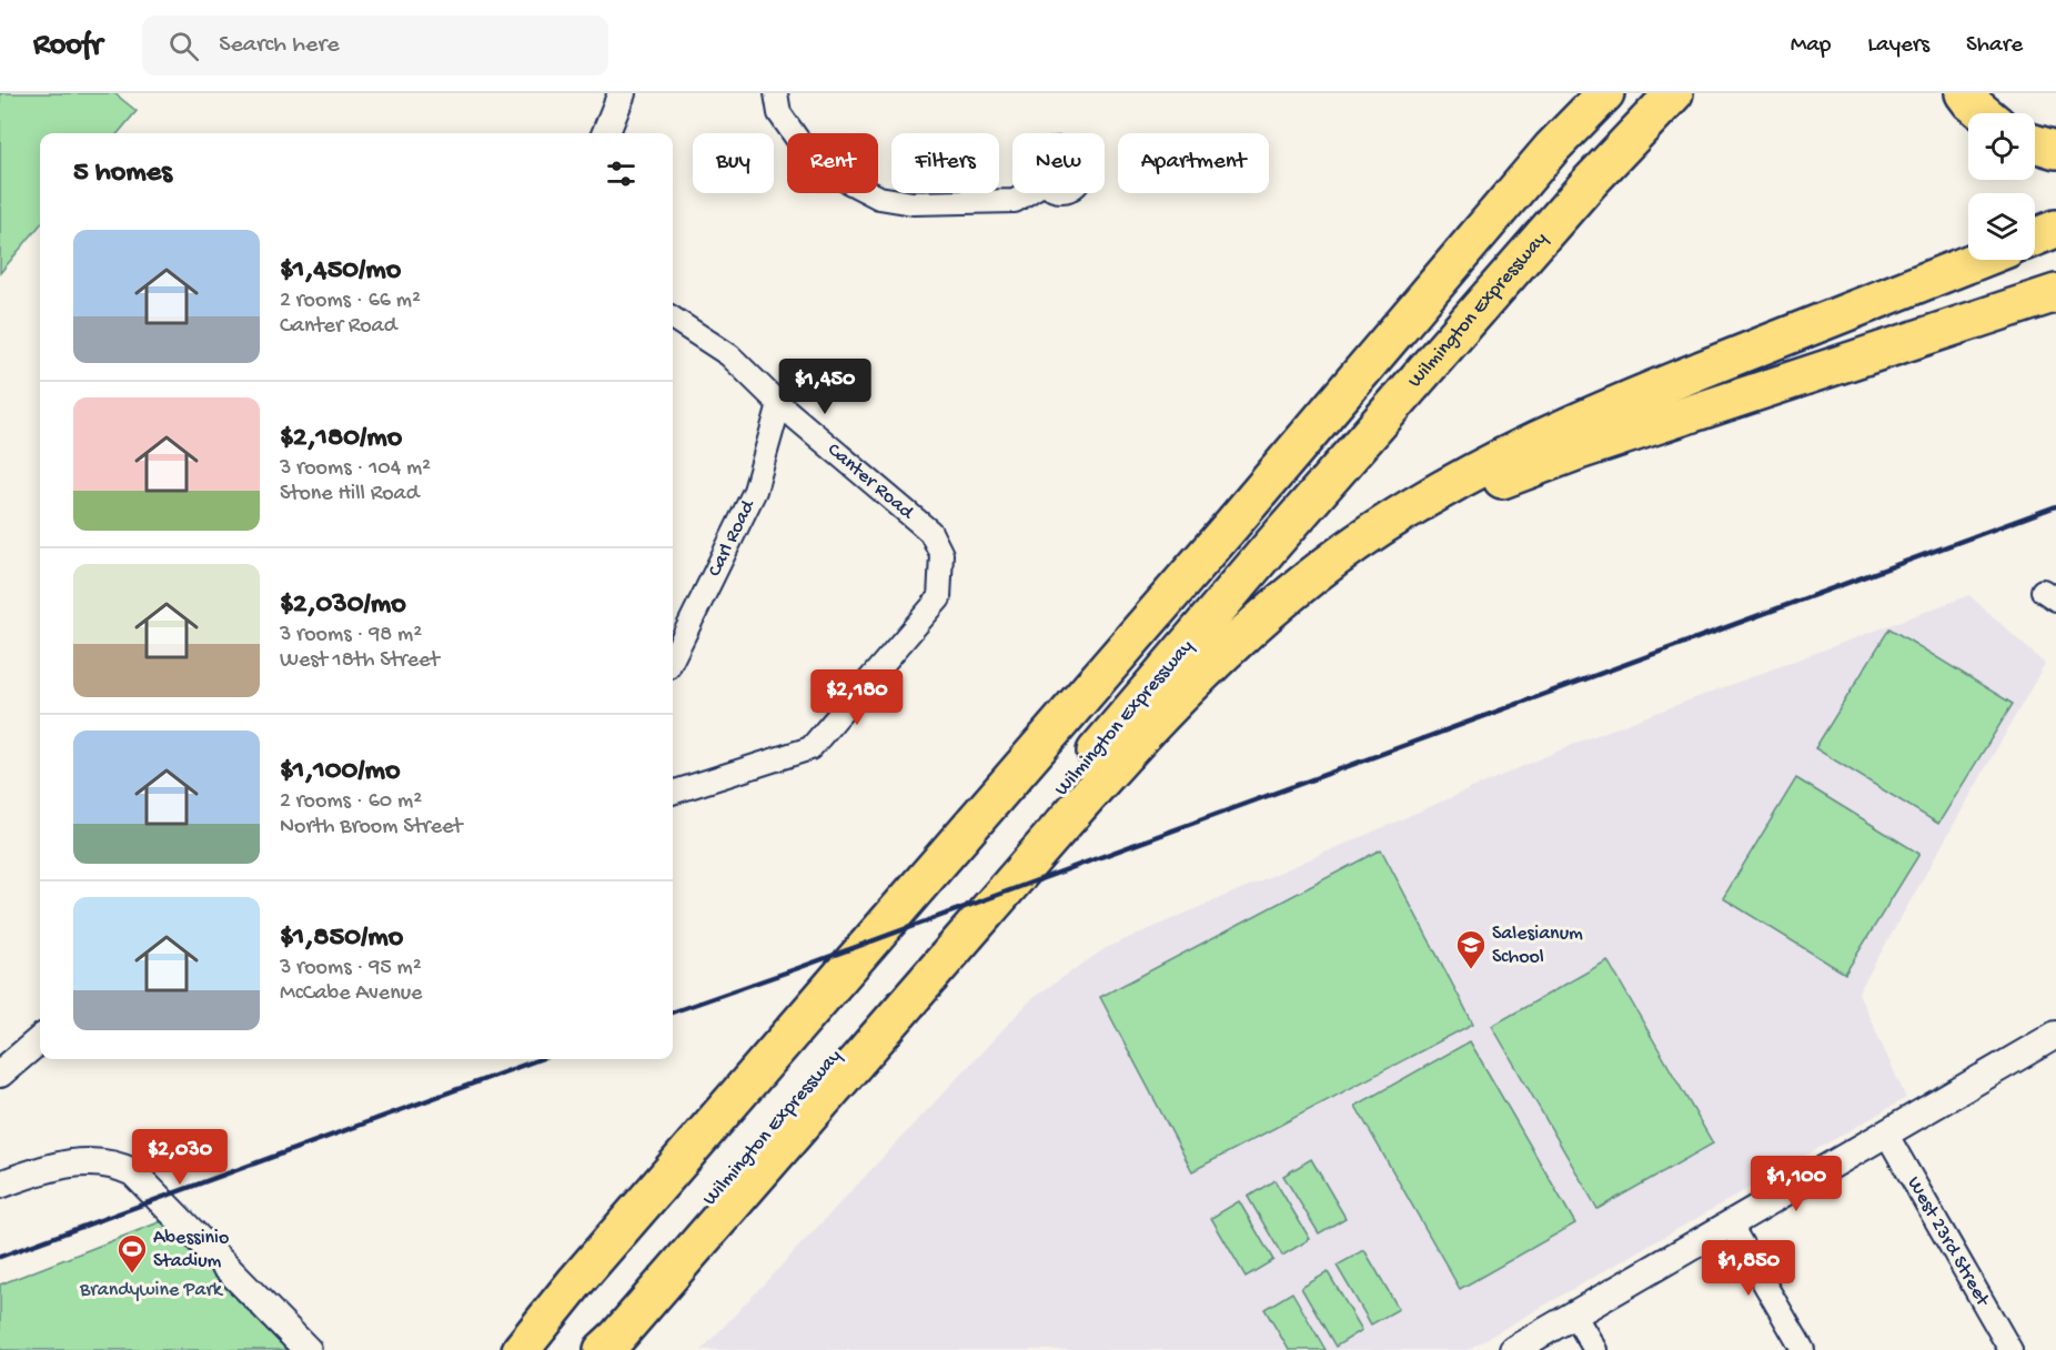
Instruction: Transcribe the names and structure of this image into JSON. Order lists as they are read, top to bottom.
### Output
{
  "streets": {
    "highway": ["Wilmington Expressway"],
    "street": ["Canter Road", "Carl Road", "West 23rd Street"]
  },
  "crossings": [
    ["Canter Road", "Carl Road"]
  ],
  "parks": ["Brandywine Park"],
  "places": {
    "school or university": ["Salesianum School"],
    "sports": ["Abessinio Stadium"]
  },
  "page": {
    "header": "Roofr",
    "search": "Search here",
    "nav": ["Map", "Layers", "Share"],
    "chip": [
      "Buy",
      "Rent",
      "Filters",
      "New",
      "Apartment"
    ],
    "heading": "5 homes",
    "list": [
      {
        "name": "$1,450/mo",
        "note": "2 rooms · 66 m² · Canter Road"
      },
      {
        "name": "$2,180/mo",
        "note": "3 rooms · 104 m² · Stone Hill Road"
      },
      {
        "name": "$2,030/mo",
        "note": "3 rooms · 98 m² · West 18th Street"
      },
      {
        "name": "$1,100/mo",
        "note": "2 rooms · 60 m² · North Broom Street"
      },
      {
        "name": "$1,850/mo",
        "note": "3 rooms · 95 m² · McCabe Avenue"
      }
    ],
    "price": [
      "$1,450",
      "$2,180",
      "$2,030",
      "$1,100",
      "$1,850"
    ]
  }
}
